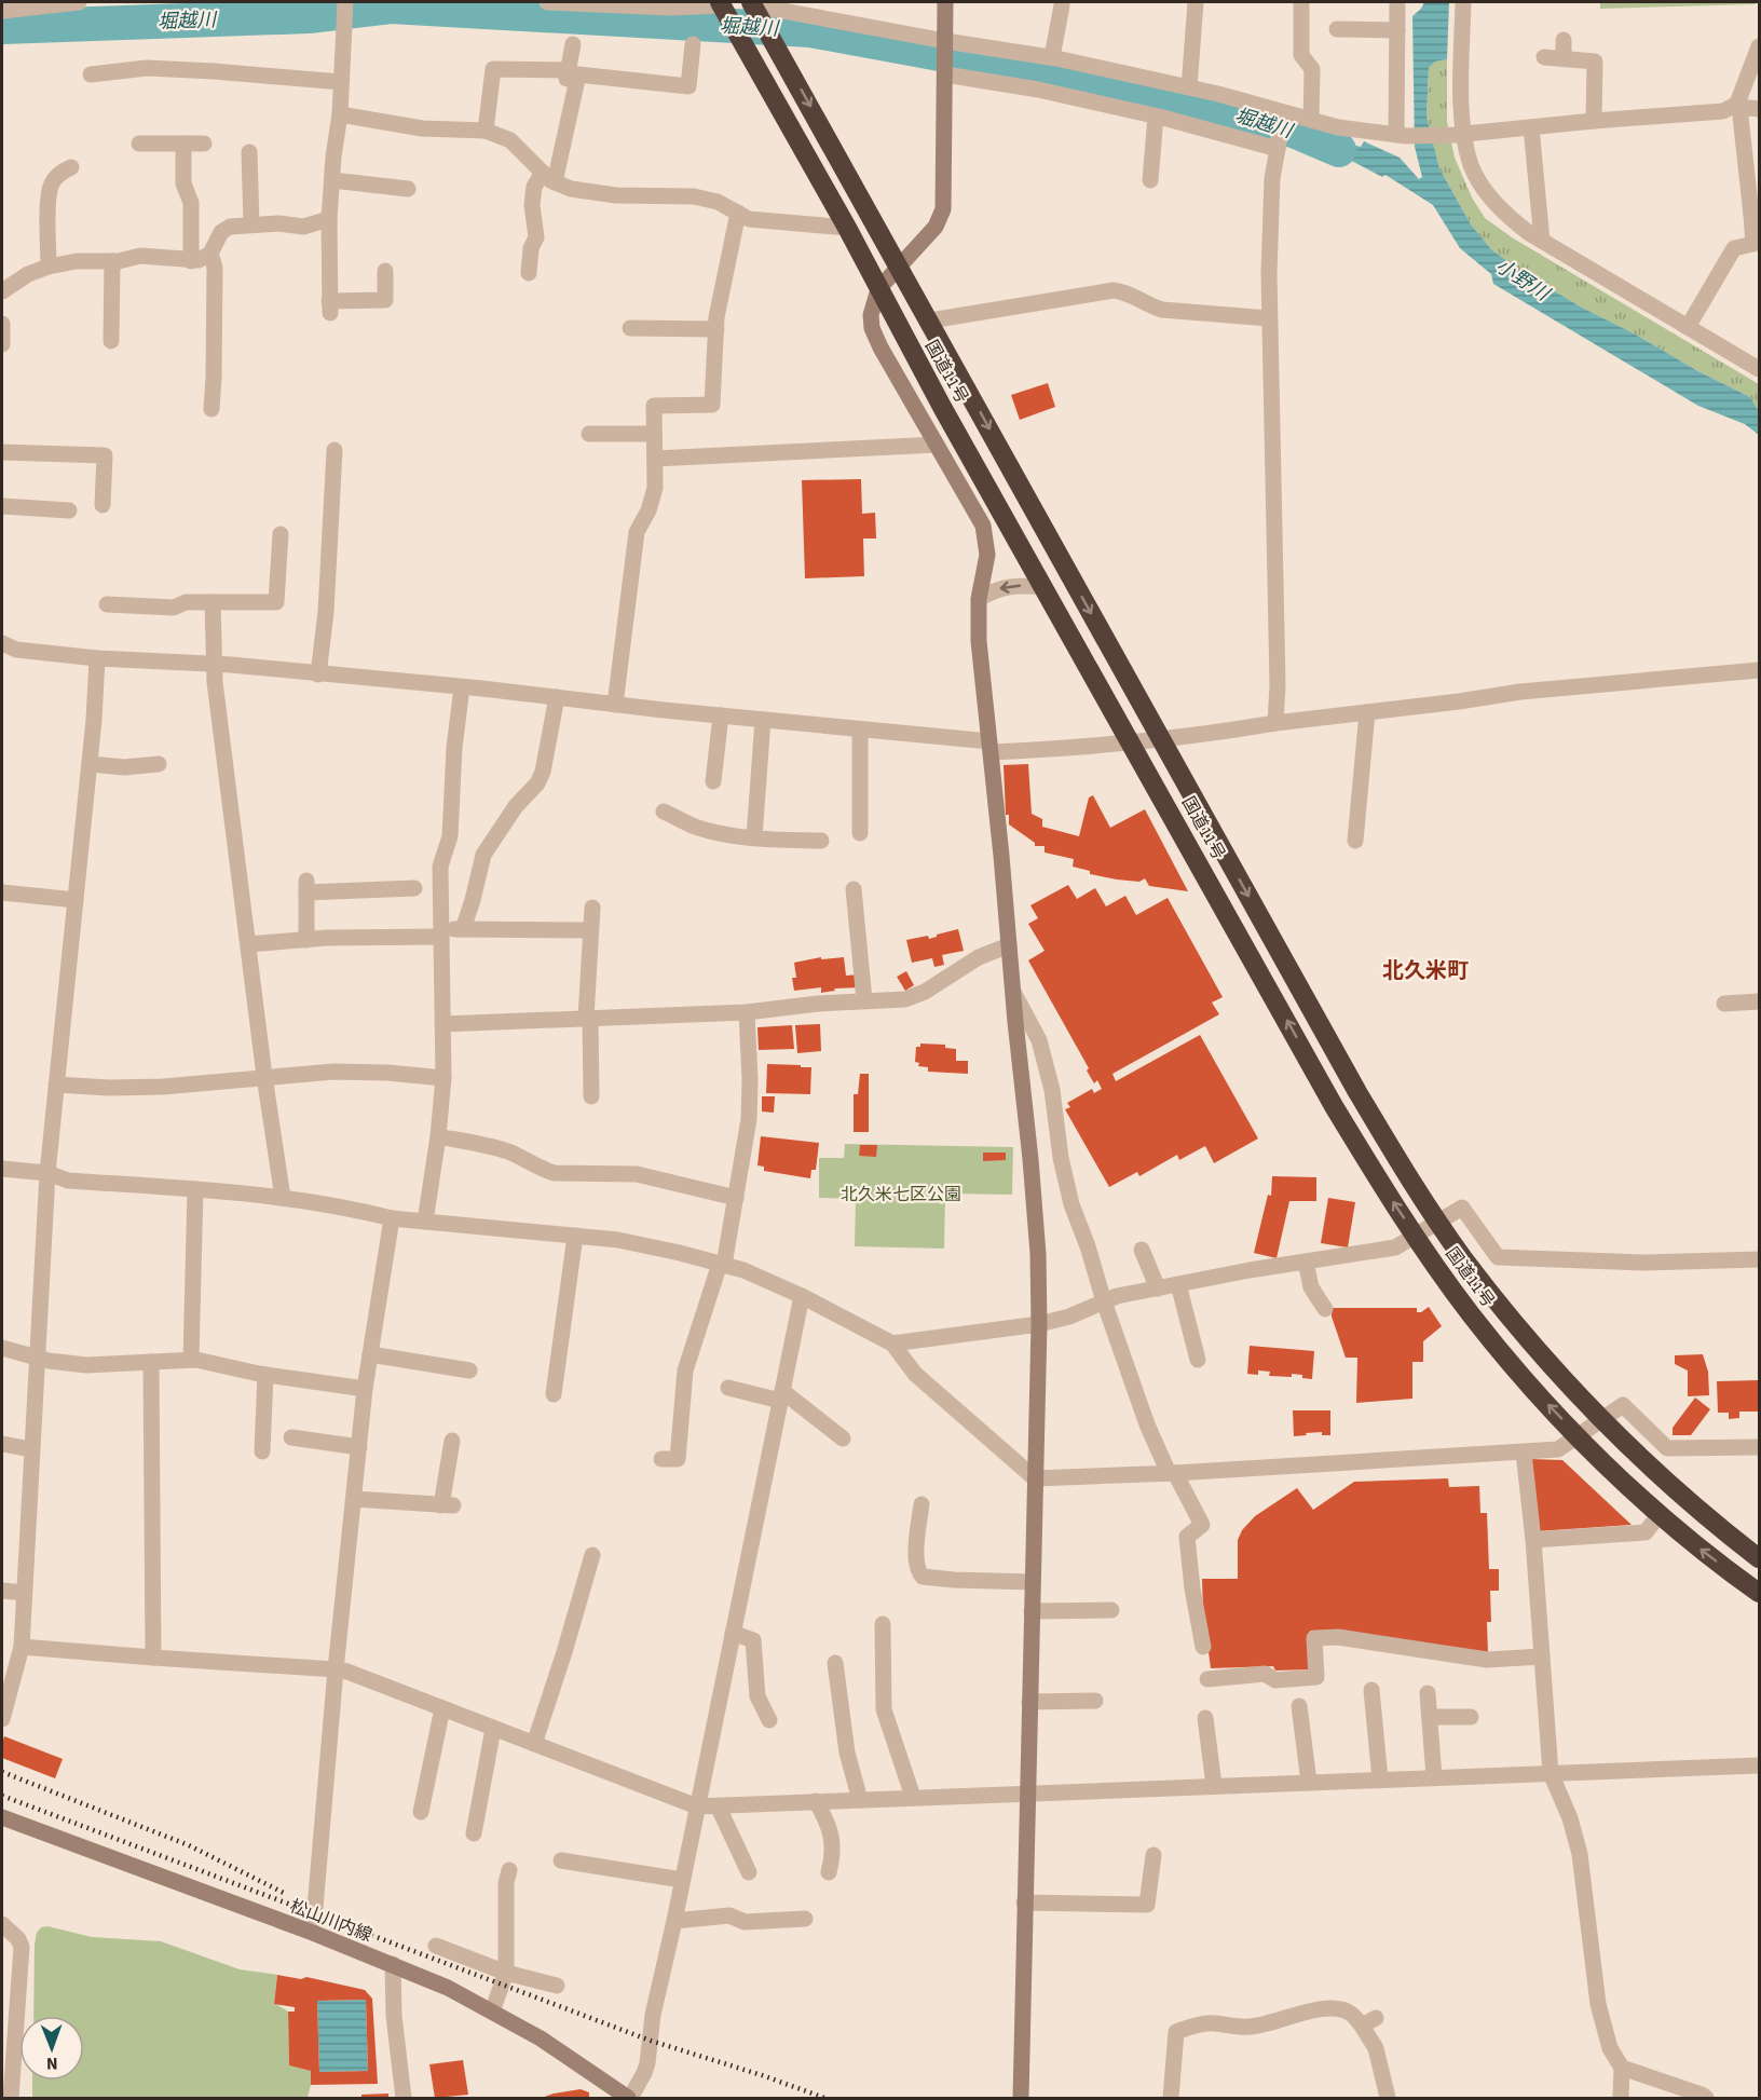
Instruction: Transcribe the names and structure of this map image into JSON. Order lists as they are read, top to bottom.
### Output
{
  "streets": {
    "highway": ["国道11号"],
    "street": ["松山川内線"]
  },
  "districts": ["北久米町"],
  "water": ["堀越川", "小野川"],
  "parks": ["北久米七区公園"],
  "north": "bottom"
}
